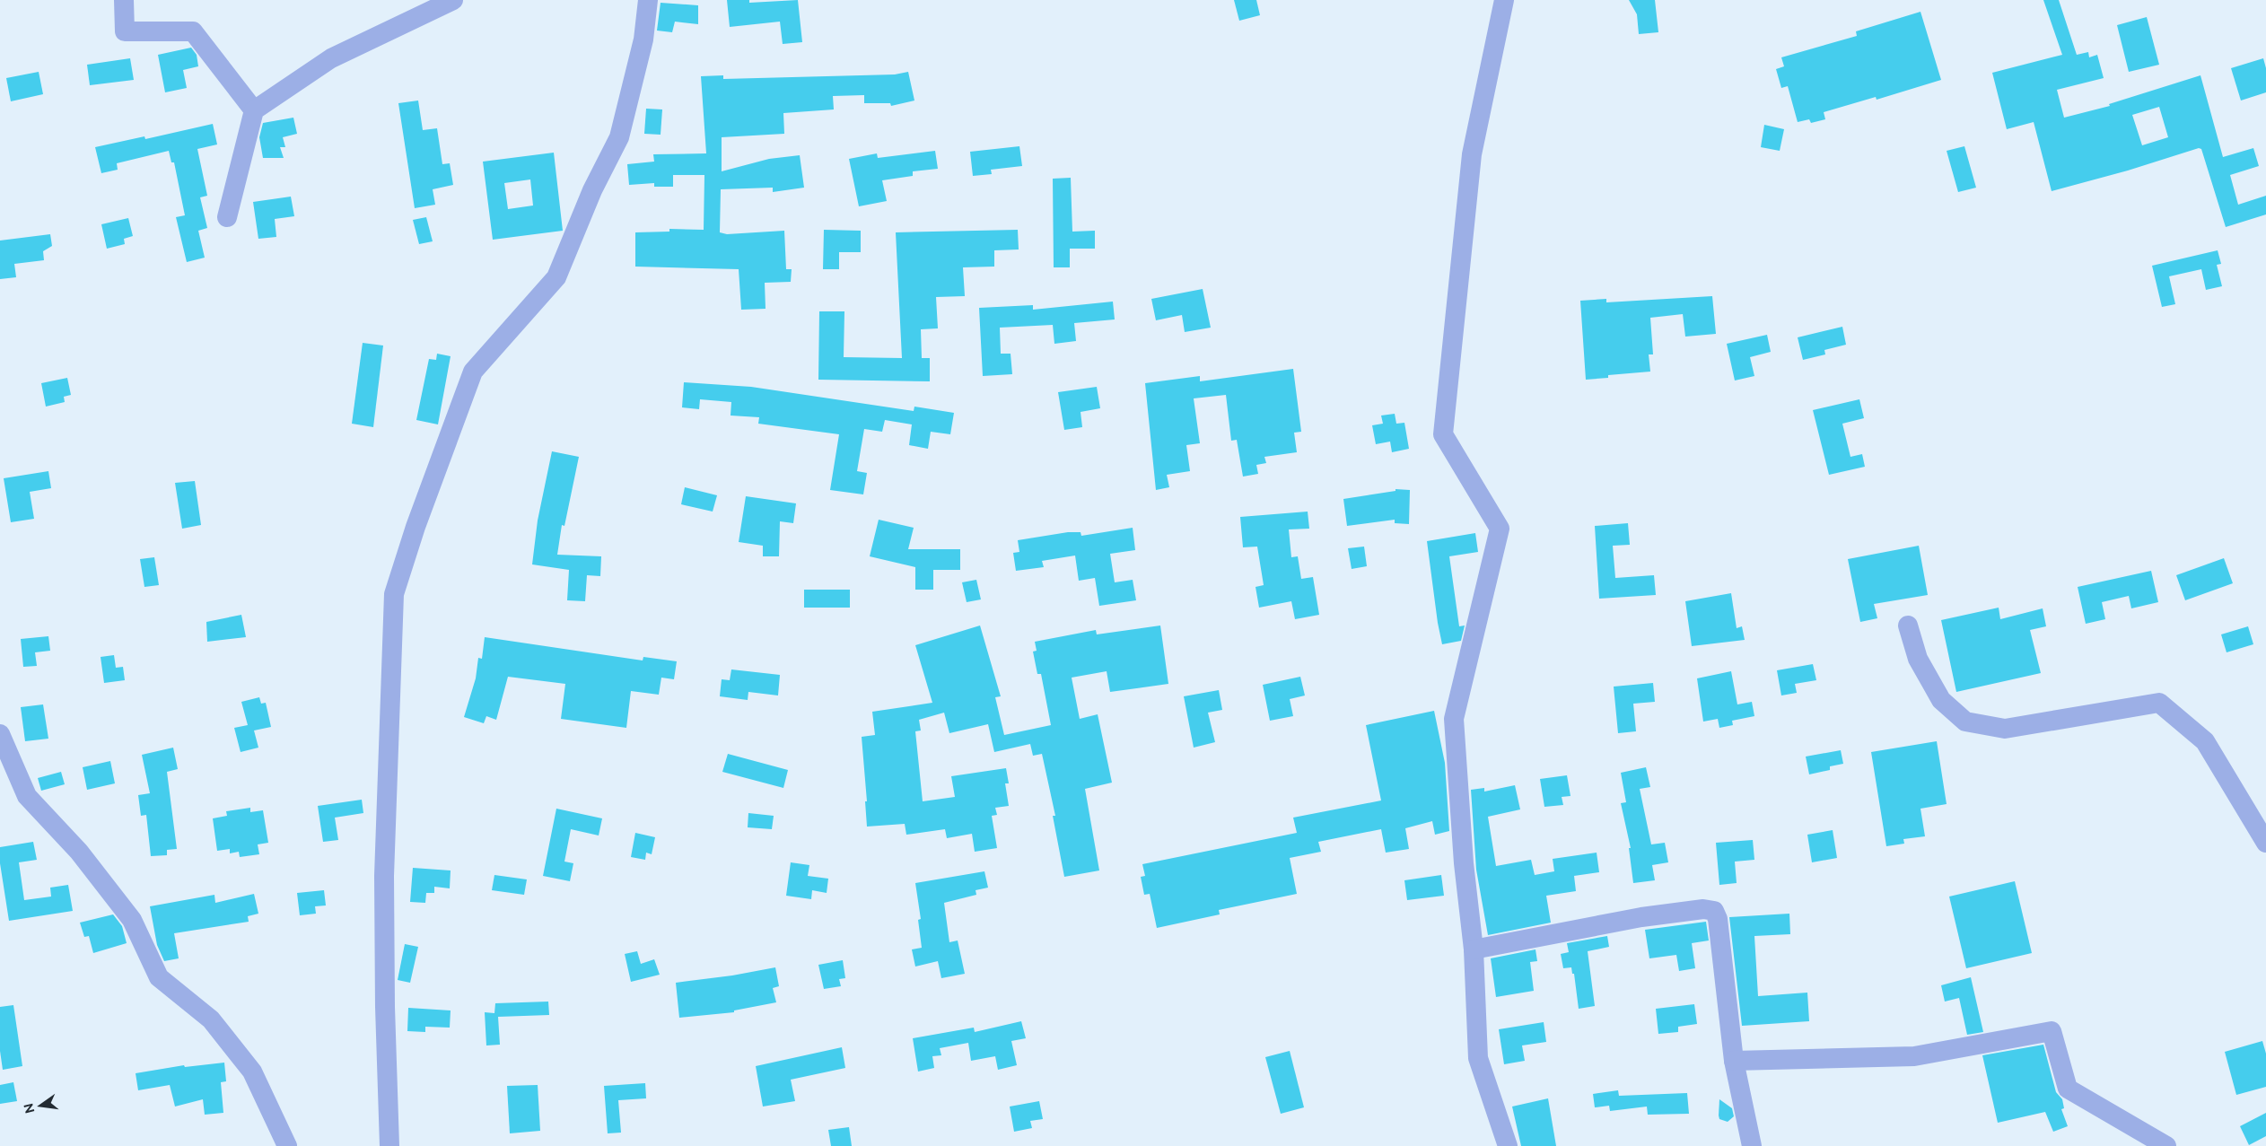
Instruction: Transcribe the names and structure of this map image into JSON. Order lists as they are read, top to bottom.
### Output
{
  "north": "left"
}
